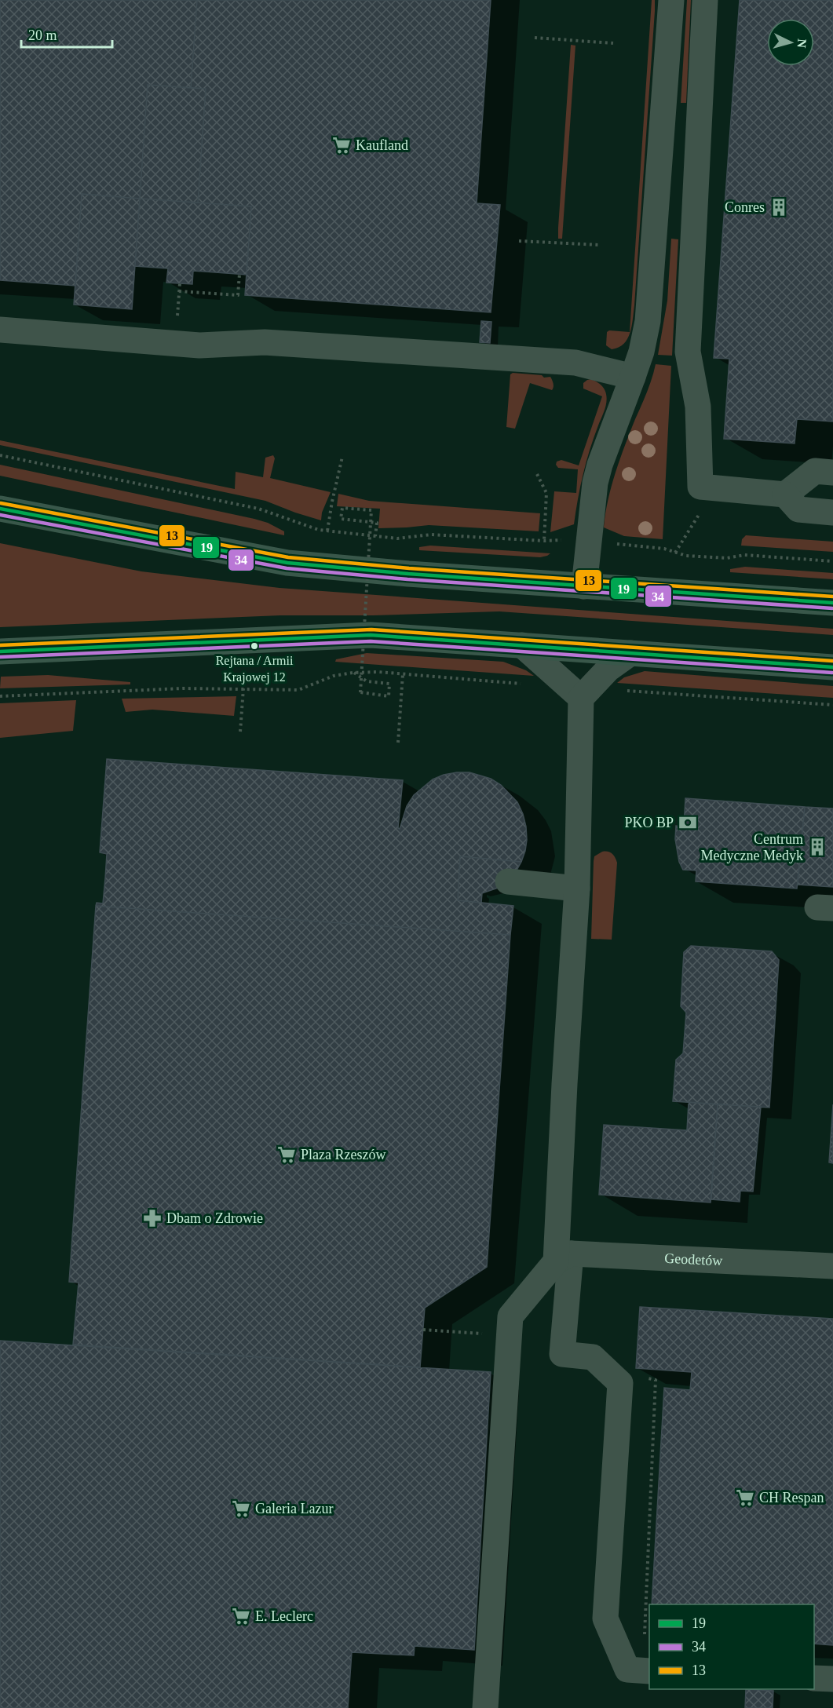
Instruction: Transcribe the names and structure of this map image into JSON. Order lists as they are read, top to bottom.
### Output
{
  "streets": {
    "street": ["Geodetów"]
  },
  "places": {
    "supermarket": [
      "Kaufland",
      "Plaza Rzeszów",
      "CH Respan",
      "Galeria Lazur",
      "E. Leclerc"
    ],
    "building": ["Conres", "Centrum Medyczne Medyk"],
    "other": ["Rejtana / Armii Krajowej 12"],
    "bank": ["PKO BP"],
    "pharmacy": ["Dbam o Zdrowie"]
  },
  "lines": ["transit line 13", "transit line 19", "transit line 34"],
  "legend": ["19", "34", "13"],
  "scale_bar": "20 m",
  "north": "right"
}
